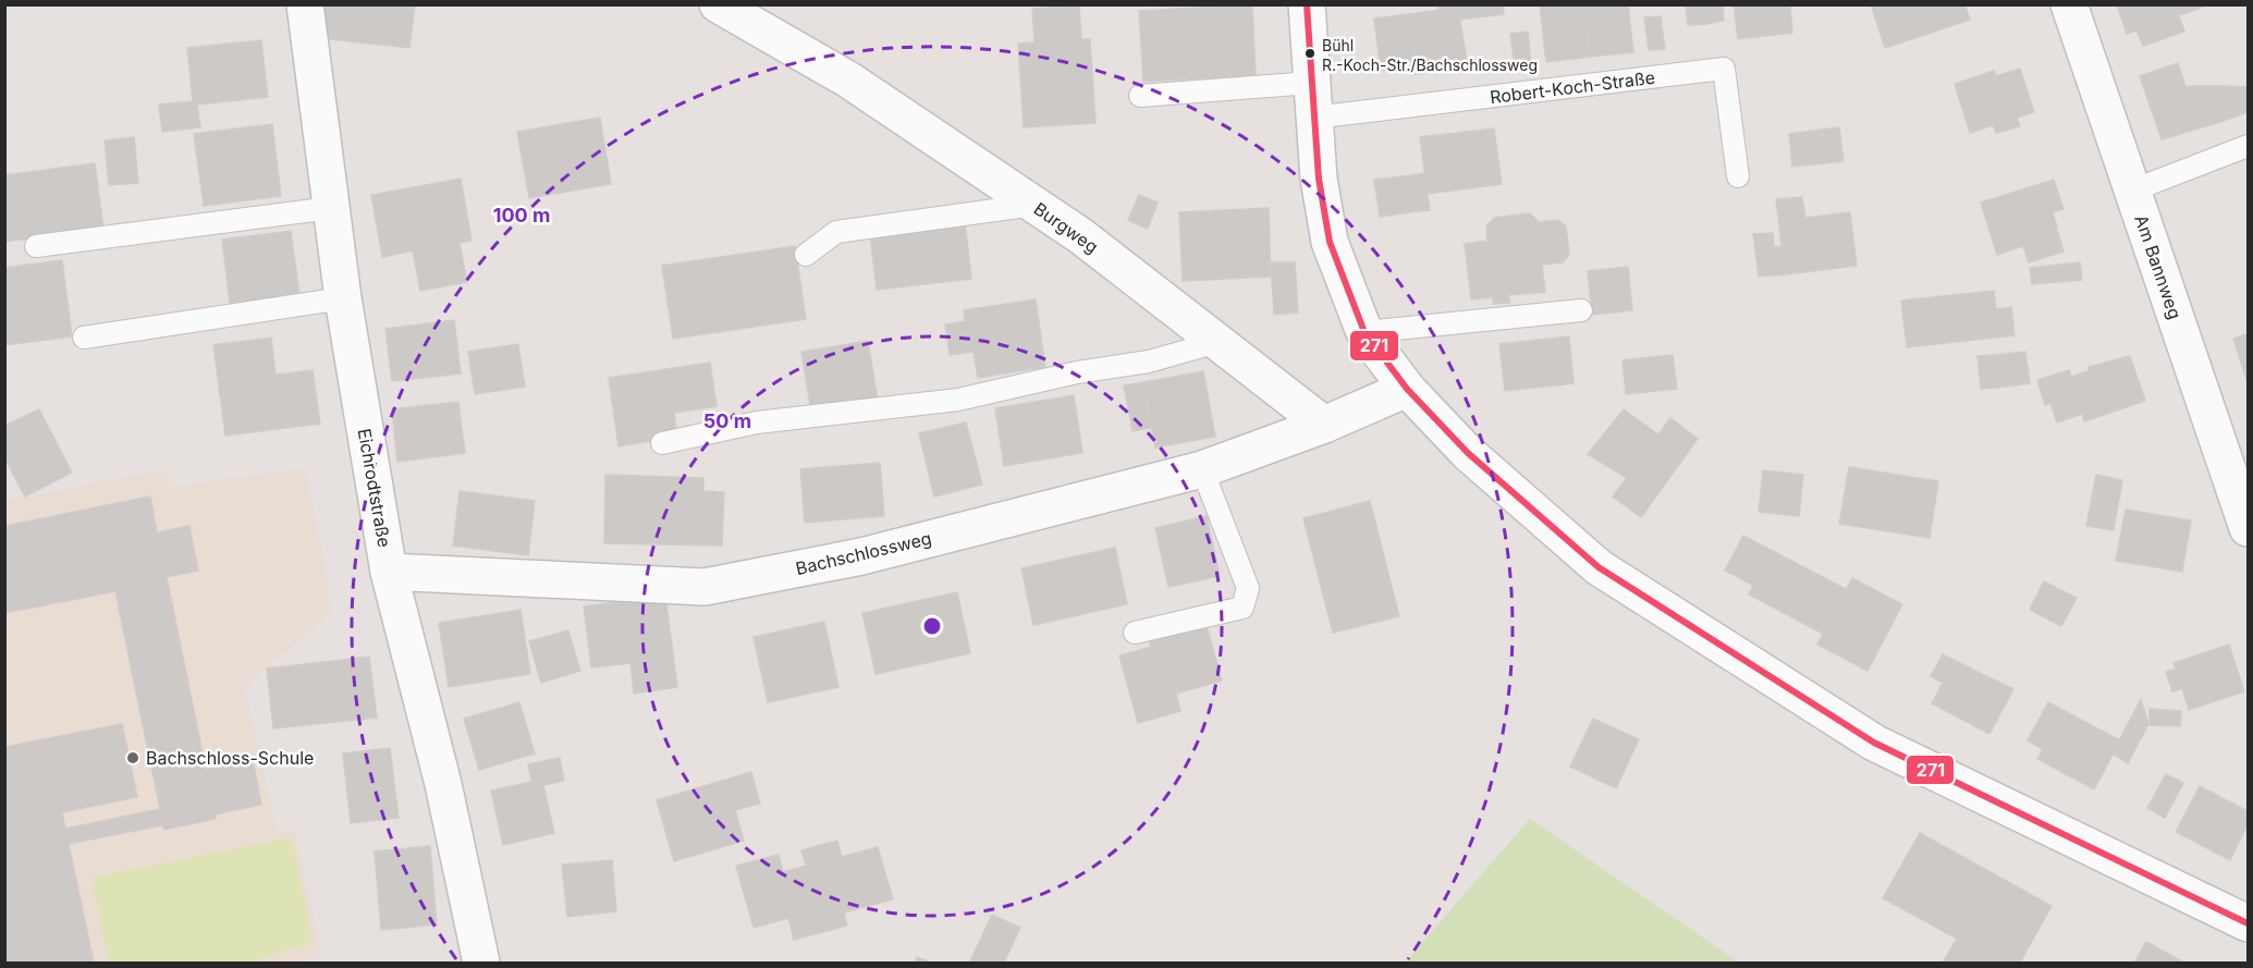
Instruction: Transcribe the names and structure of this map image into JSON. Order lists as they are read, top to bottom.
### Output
{
  "streets": {
    "street": [
      "Burgweg",
      "Am Bannweg",
      "Eichrodtstraße",
      "Bachschlossweg"
    ],
    "lane": ["Robert-Koch-Straße"]
  },
  "crossings": [
    ["Burgweg", "Bachschlossweg"],
    ["Eichrodtstraße", "Bachschlossweg"]
  ],
  "places": ["Bühl R.-Koch-Str./Bachschlossweg", "Bachschloss-Schule"],
  "lines": ["transit line 271"],
  "rings": ["100 m", "50 m"]
}
